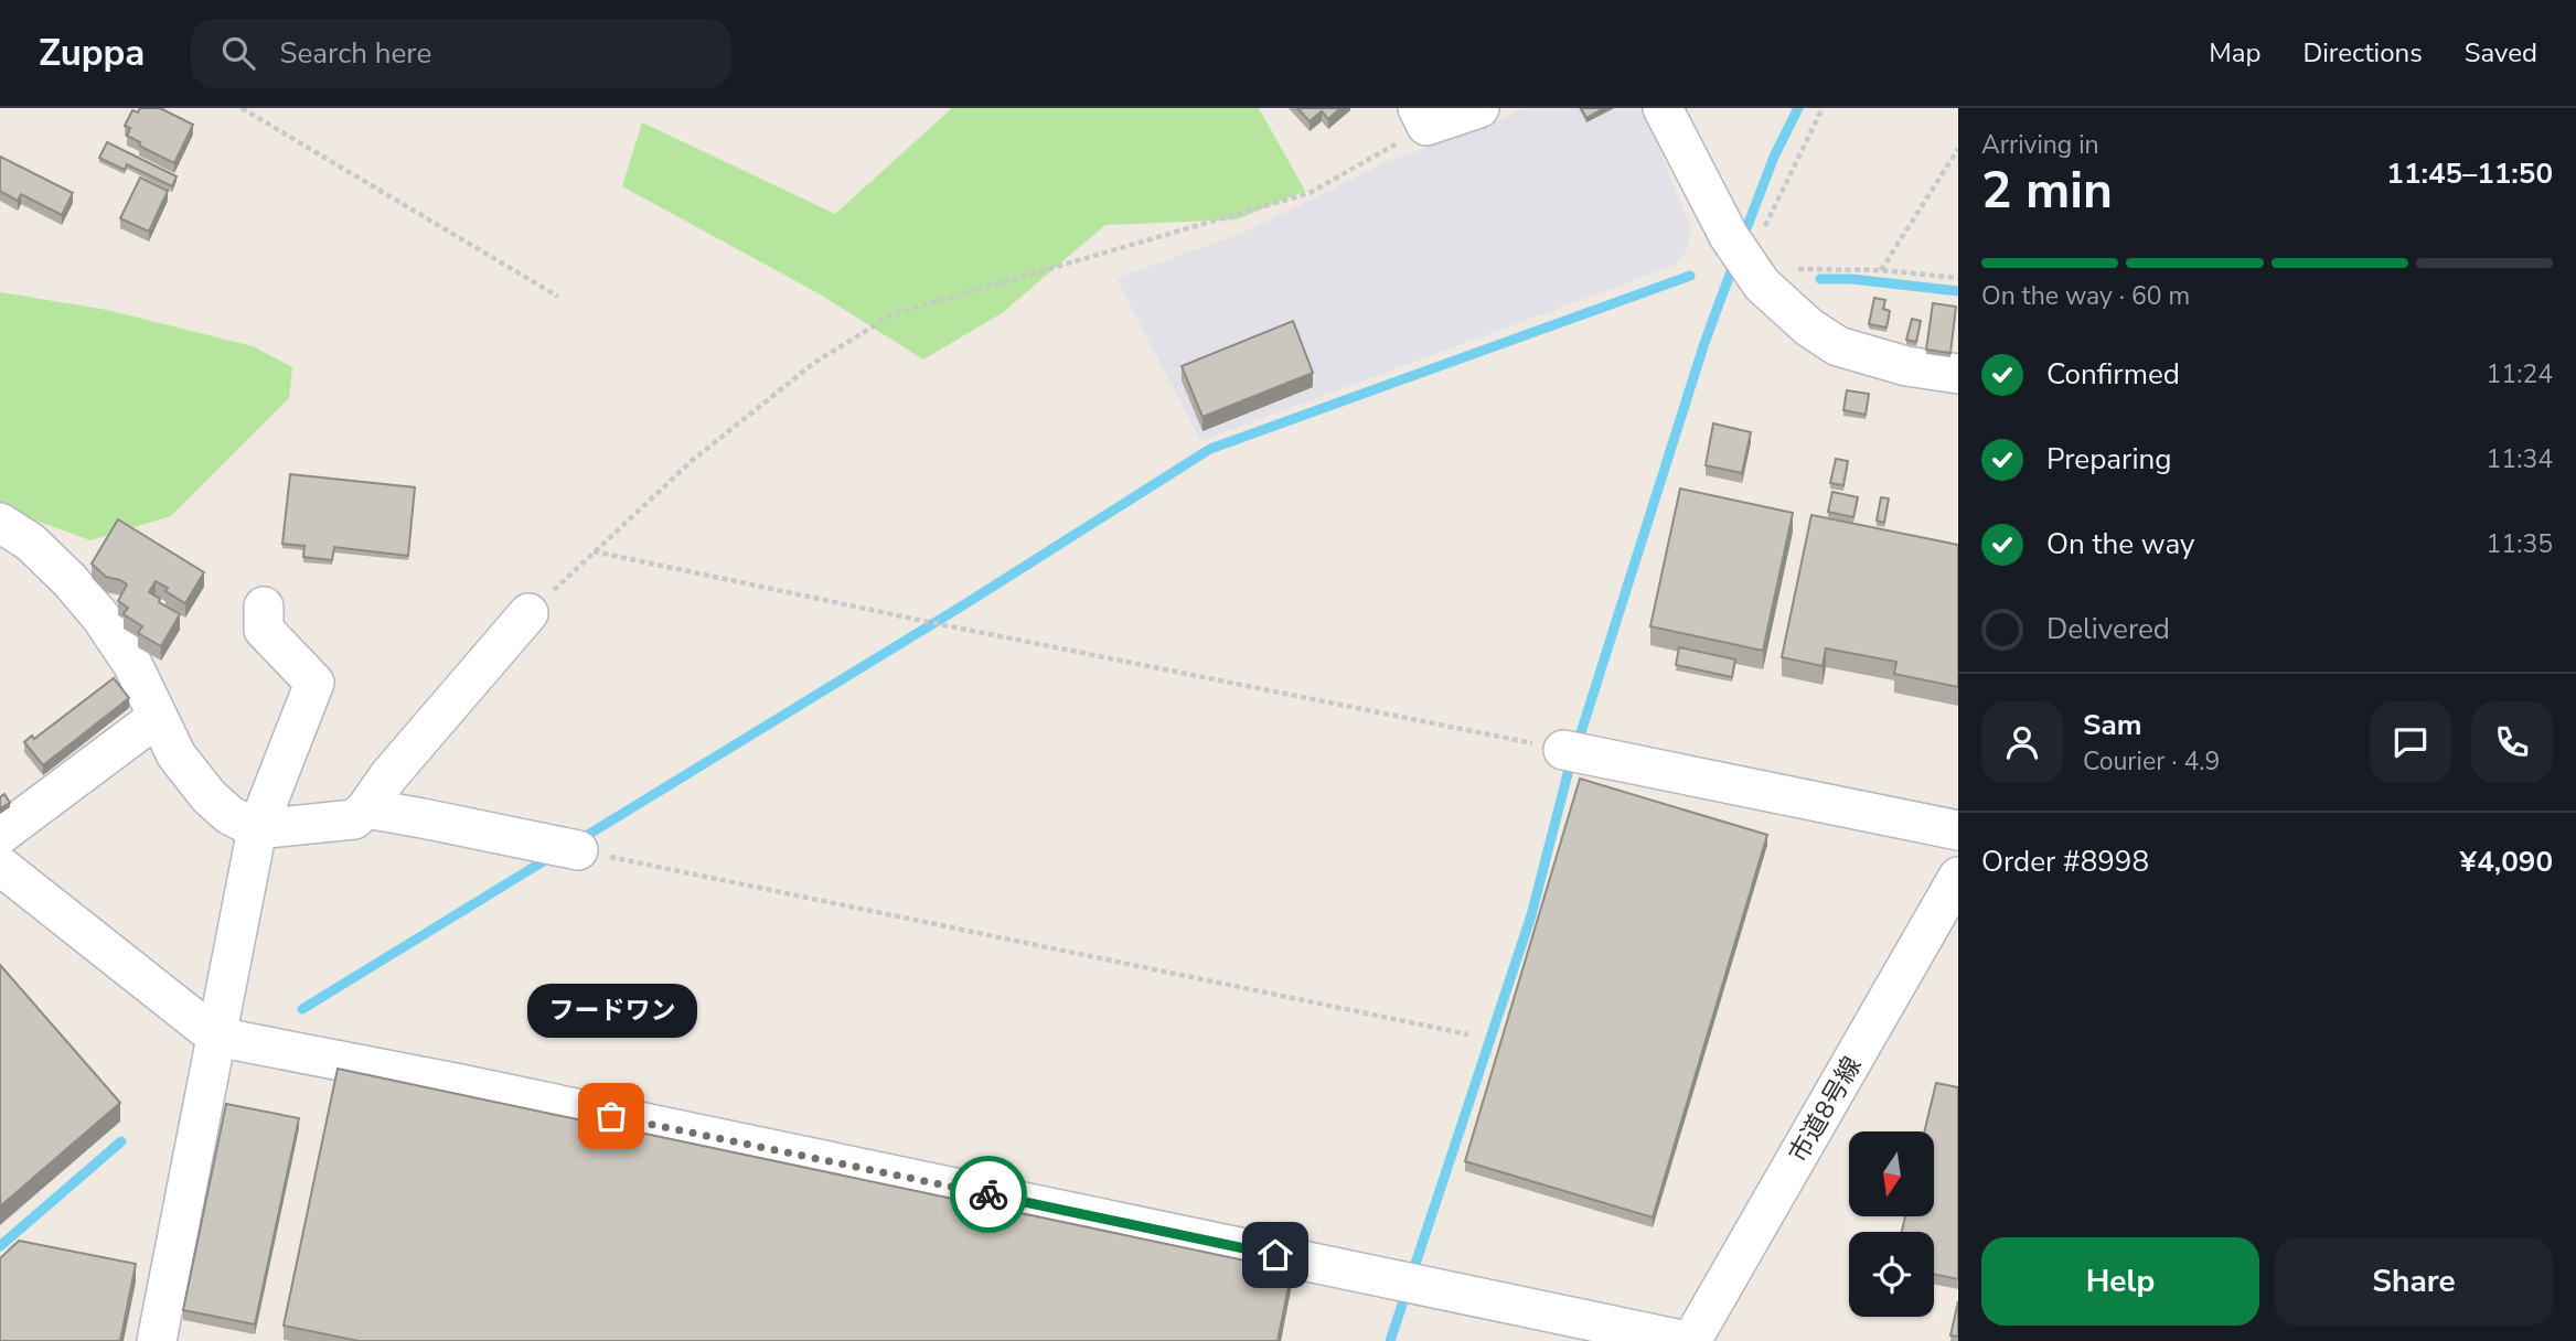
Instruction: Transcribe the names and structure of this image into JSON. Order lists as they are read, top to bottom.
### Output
{
  "streets": {
    "street": ["市道8号線"]
  },
  "places": ["フードワン"],
  "north": "bottom",
  "page": {
    "header": "Zuppa",
    "search": "Search here",
    "nav": ["Map", "Directions", "Saved"],
    "heading": ["2 min", "Arriving in", "11:45–11:50"],
    "panel": [
      "Sam",
      "Courier · 4.9",
      "Order #8998",
      "¥4,090"
    ],
    "bar": "On the way · 60 m",
    "list": [
      ["Confirmed", "11:24"],
      ["Preparing", "11:34"],
      ["On the way", "11:35"],
      "Delivered"
    ],
    "bubble": "フードワン",
    "buttons": ["Help", "Share"]
  }
}
